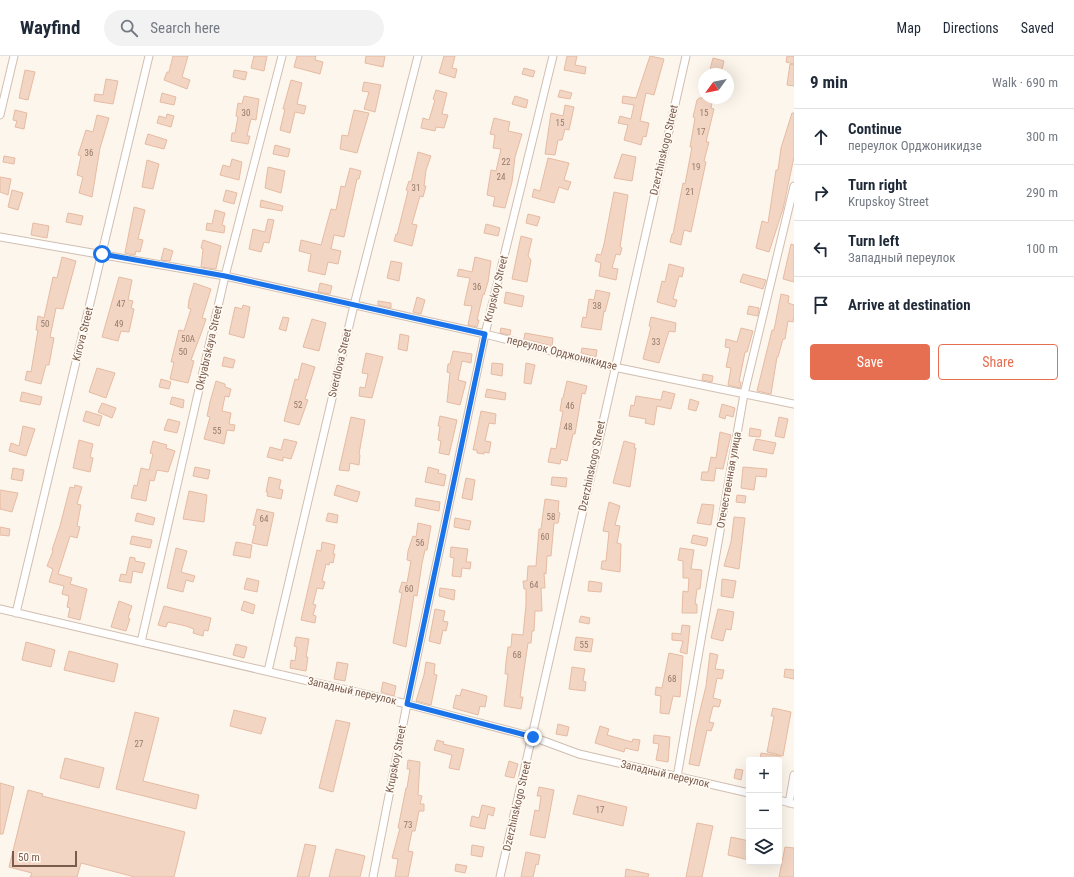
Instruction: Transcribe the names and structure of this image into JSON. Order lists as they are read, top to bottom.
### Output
{
  "streets": {
    "street": [
      "Dzerzhinskogo Street",
      "Krupskoy Street",
      "Kirova Street",
      "Oktyabrskaya Street",
      "переулок Орджоникидзе",
      "Sverdlova Street",
      "Отечественная улица",
      "Западный переулок"
    ]
  },
  "crossings": [
    ["Dzerzhinskogo Street", "переулок Орджоникидзе"],
    ["Dzerzhinskogo Street", "Западный переулок"],
    ["Krupskoy Street", "переулок Орджоникидзе"],
    ["Krupskoy Street", "Западный переулок"],
    ["Kirova Street", "переулок Орджоникидзе"],
    ["Kirova Street", "Западный переулок"],
    ["Oktyabrskaya Street", "переулок Орджоникидзе"],
    ["Oktyabrskaya Street", "Западный переулок"],
    ["переулок Орджоникидзе", "Sverdlova Street"],
    ["переулок Орджоникидзе", "Отечественная улица"],
    ["Sverdlova Street", "Западный переулок"],
    ["Отечественная улица", "Западный переулок"]
  ],
  "house_numbers": [
    "30",
    "15",
    "15",
    "17",
    "36",
    "22",
    "19",
    "24",
    "31",
    "21",
    "36",
    "47",
    "38",
    "50",
    "49",
    "50А",
    "33",
    "50",
    "52",
    "46",
    "48",
    "55",
    "58",
    "64",
    "60",
    "56",
    "64",
    "60",
    "55",
    "68",
    "68",
    "27",
    "17",
    "73"
  ],
  "scale_bar": "50 m",
  "north": "bottom left",
  "page": {
    "header": "Wayfind",
    "search": "Search here",
    "nav": ["Map", "Directions", "Saved"],
    "heading": ["9 min", "Walk · 690 m"],
    "list": [
      ["Continue", "переулок Орджоникидзе", "300 m"],
      ["Turn right", "Krupskoy Street", "290 m"],
      ["Turn left", "Западный переулок", "100 m"],
      "Arrive at destination"
    ],
    "buttons": ["Save", "Share"],
    "map_buttons": ["+", "−"],
    "scale": "50 m"
  }
}
